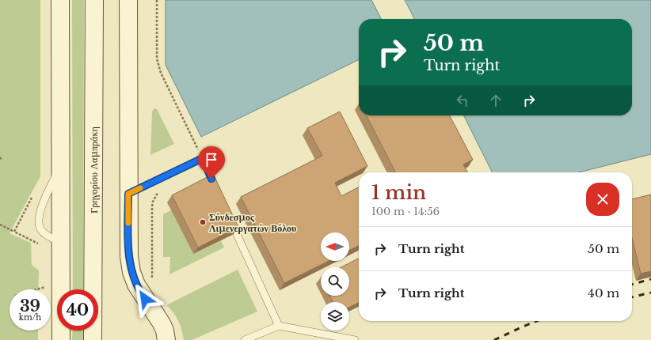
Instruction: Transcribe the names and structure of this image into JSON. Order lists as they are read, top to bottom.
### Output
{
  "streets": {
    "main road": ["Γρηγορίου Λαμπράκη"]
  },
  "places": ["Σύνδεσμος Λιμενεργατών Βόλου"],
  "north": "left",
  "page": {
    "turn": ["50 m", "Turn right"],
    "heading": ["1 min", "100 m · 14:56"],
    "list": [
      {
        "name": "Turn right",
        "value": "50 m"
      },
      {
        "name": "Turn right",
        "value": "40 m"
      }
    ],
    "speed": "39 km/h",
    "limit": "40"
  }
}
